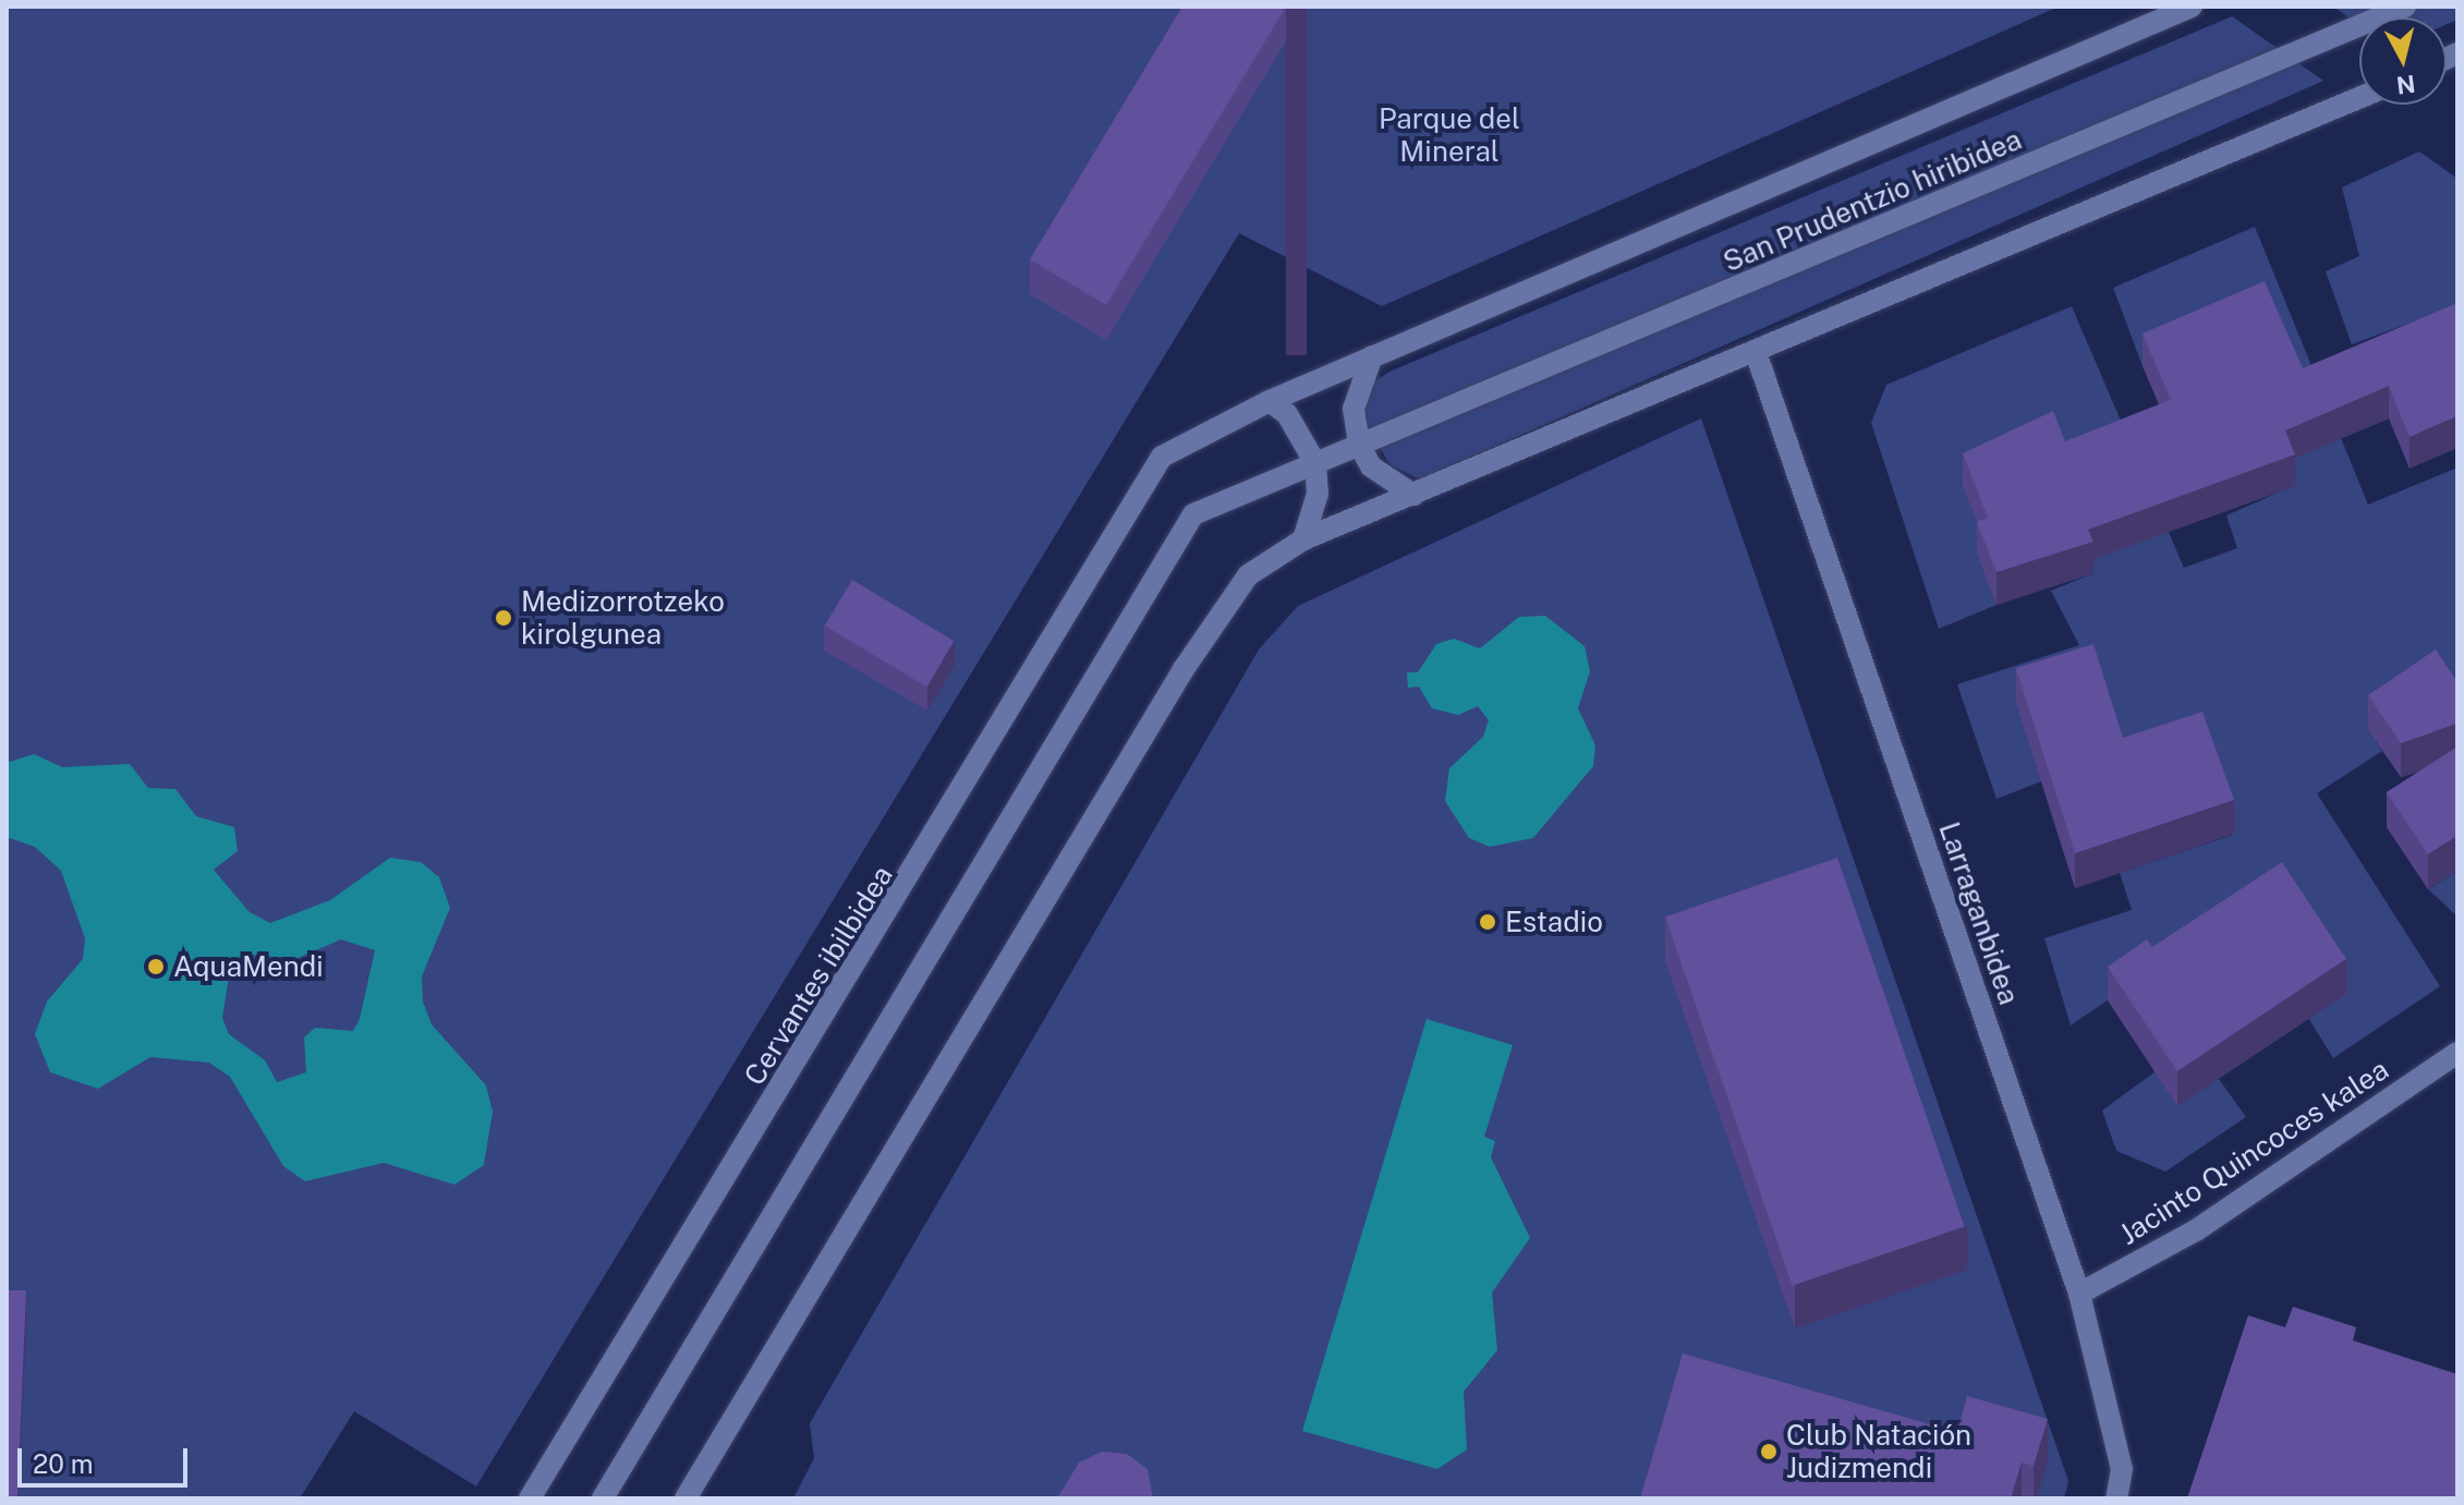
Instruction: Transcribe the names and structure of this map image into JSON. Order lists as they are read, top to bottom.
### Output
{
  "streets": {
    "street": [
      "San Prudentzio hiribidea",
      "Larraganbidea",
      "Cervantes ibilbidea",
      "Jacinto Quincoces kalea"
    ]
  },
  "crossings": [
    ["San Prudentzio hiribidea", "Cervantes ibilbidea"],
    ["Larraganbidea", "Jacinto Quincoces kalea"]
  ],
  "parks": ["Parque del Mineral"],
  "places": [
    "Medizorrotzeko kirolgunea",
    "Estadio",
    "AquaMendi",
    "Club Natación Judizmendi"
  ],
  "scale_bar": "20 m",
  "north": "bottom"
}
